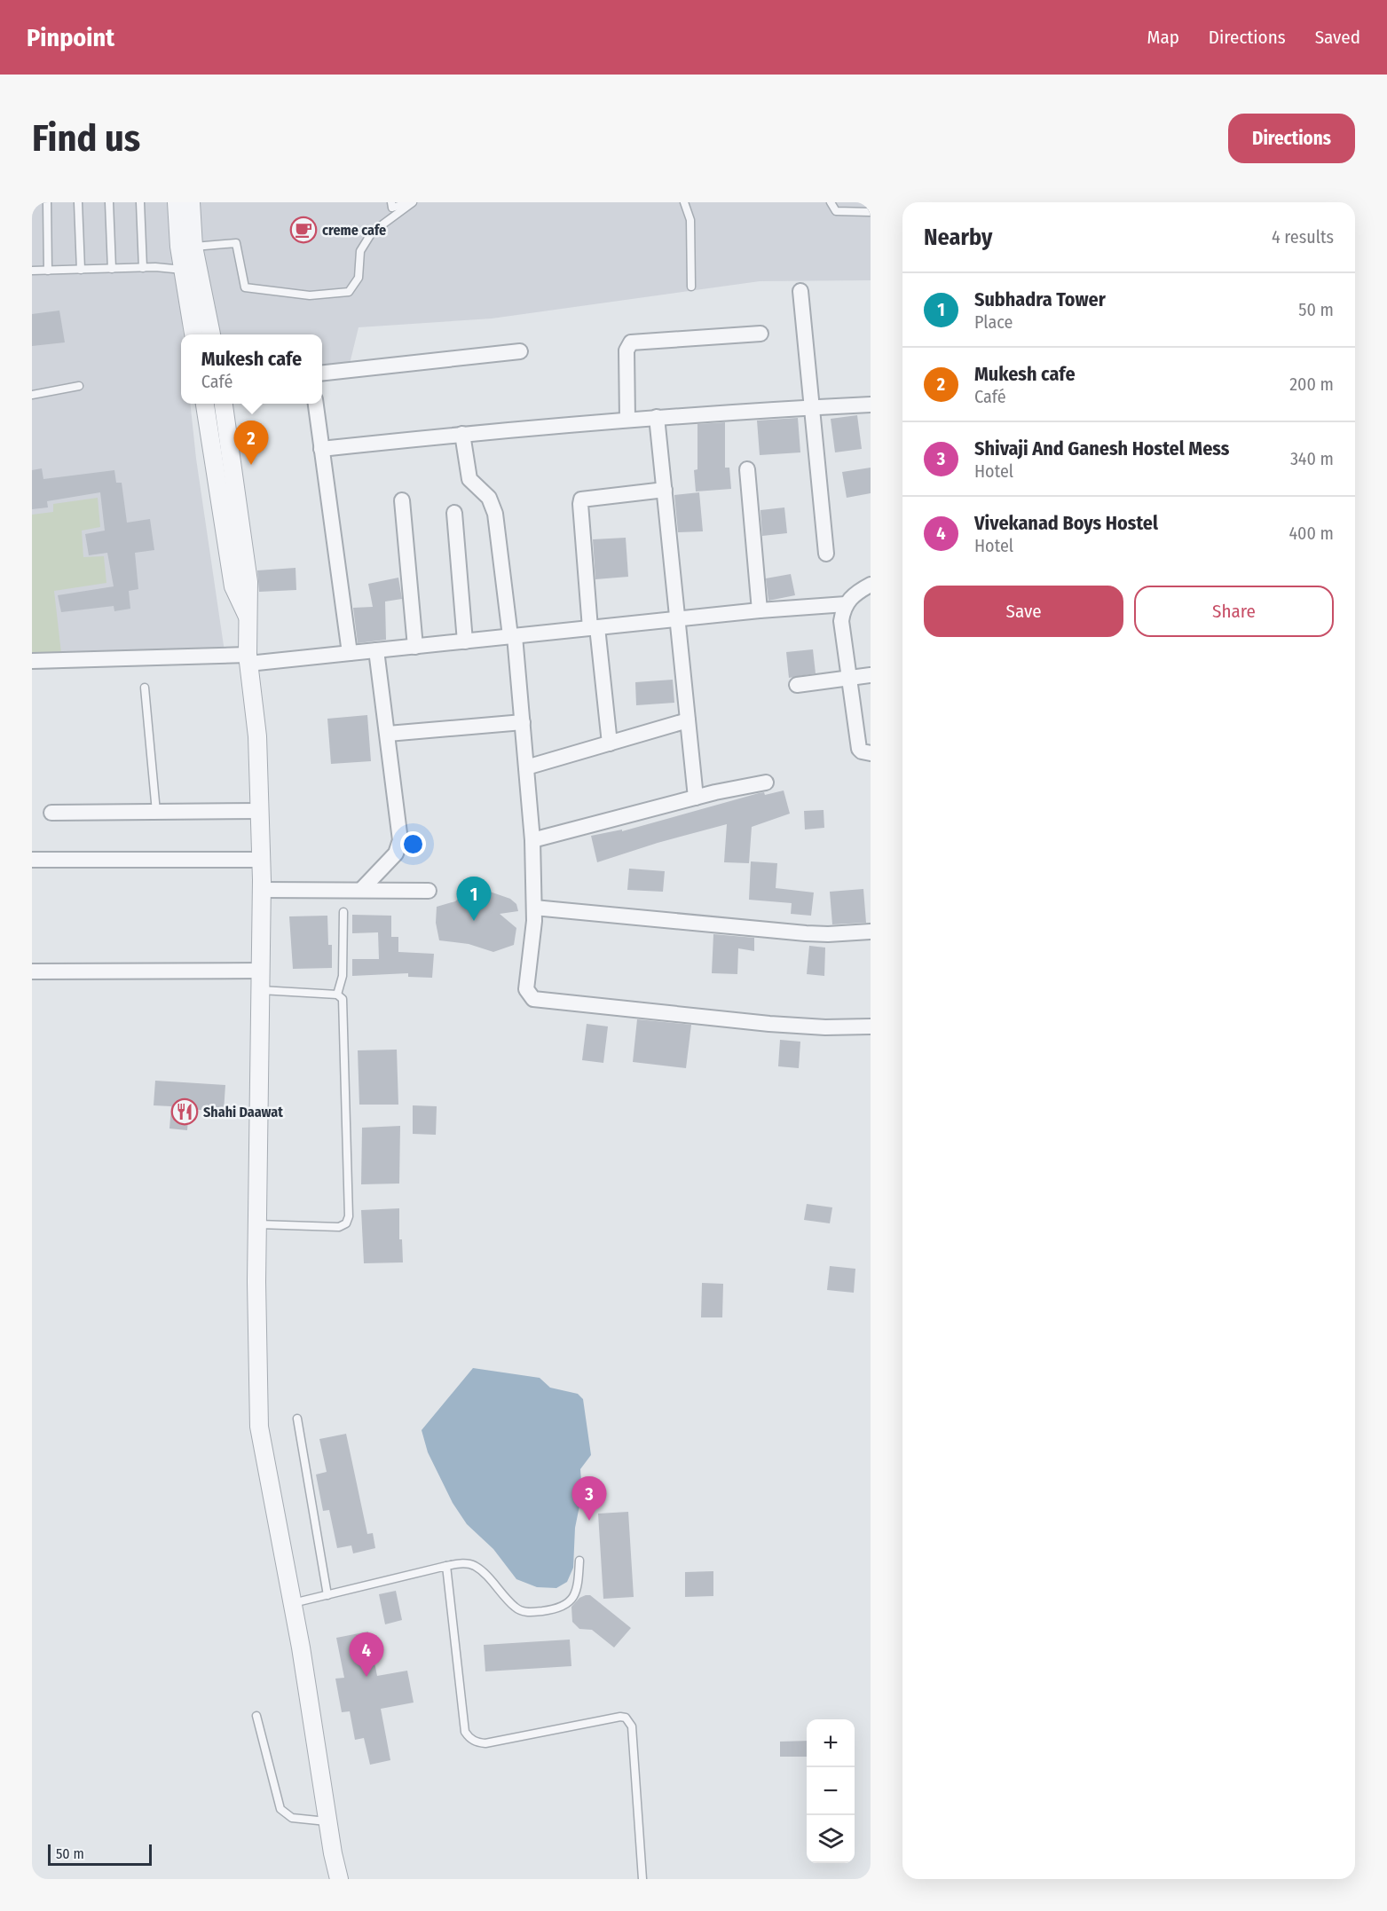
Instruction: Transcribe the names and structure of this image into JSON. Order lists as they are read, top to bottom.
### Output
{
  "places": {
    "cafe": ["creme cafe"],
    "restaurant": ["Shahi Daawat"]
  },
  "scale_bar": "50 m",
  "page": {
    "header": "Pinpoint",
    "nav": ["Map", "Directions", "Saved"],
    "buttons": [
      "Directions",
      ["Save", "Share"]
    ],
    "title": "Find us",
    "heading": ["Nearby", "4 results"],
    "list": [
      {
        "mark": "1",
        "name": "Subhadra Tower",
        "note": "Place",
        "value": "50 m"
      },
      {
        "mark": "2",
        "name": "Mukesh cafe",
        "note": "Café",
        "value": "200 m"
      },
      {
        "mark": "3",
        "name": "Shivaji And Ganesh Hostel Mess",
        "note": "Hotel",
        "value": "340 m"
      },
      {
        "mark": "4",
        "name": "Vivekanad Boys Hostel",
        "note": "Hotel",
        "value": "400 m"
      }
    ],
    "popup": ["Mukesh cafe", "Café"],
    "pins": [
      "2",
      "1",
      "3",
      "4"
    ],
    "map_buttons": ["+", "−"],
    "scale": "50 m"
  }
}
